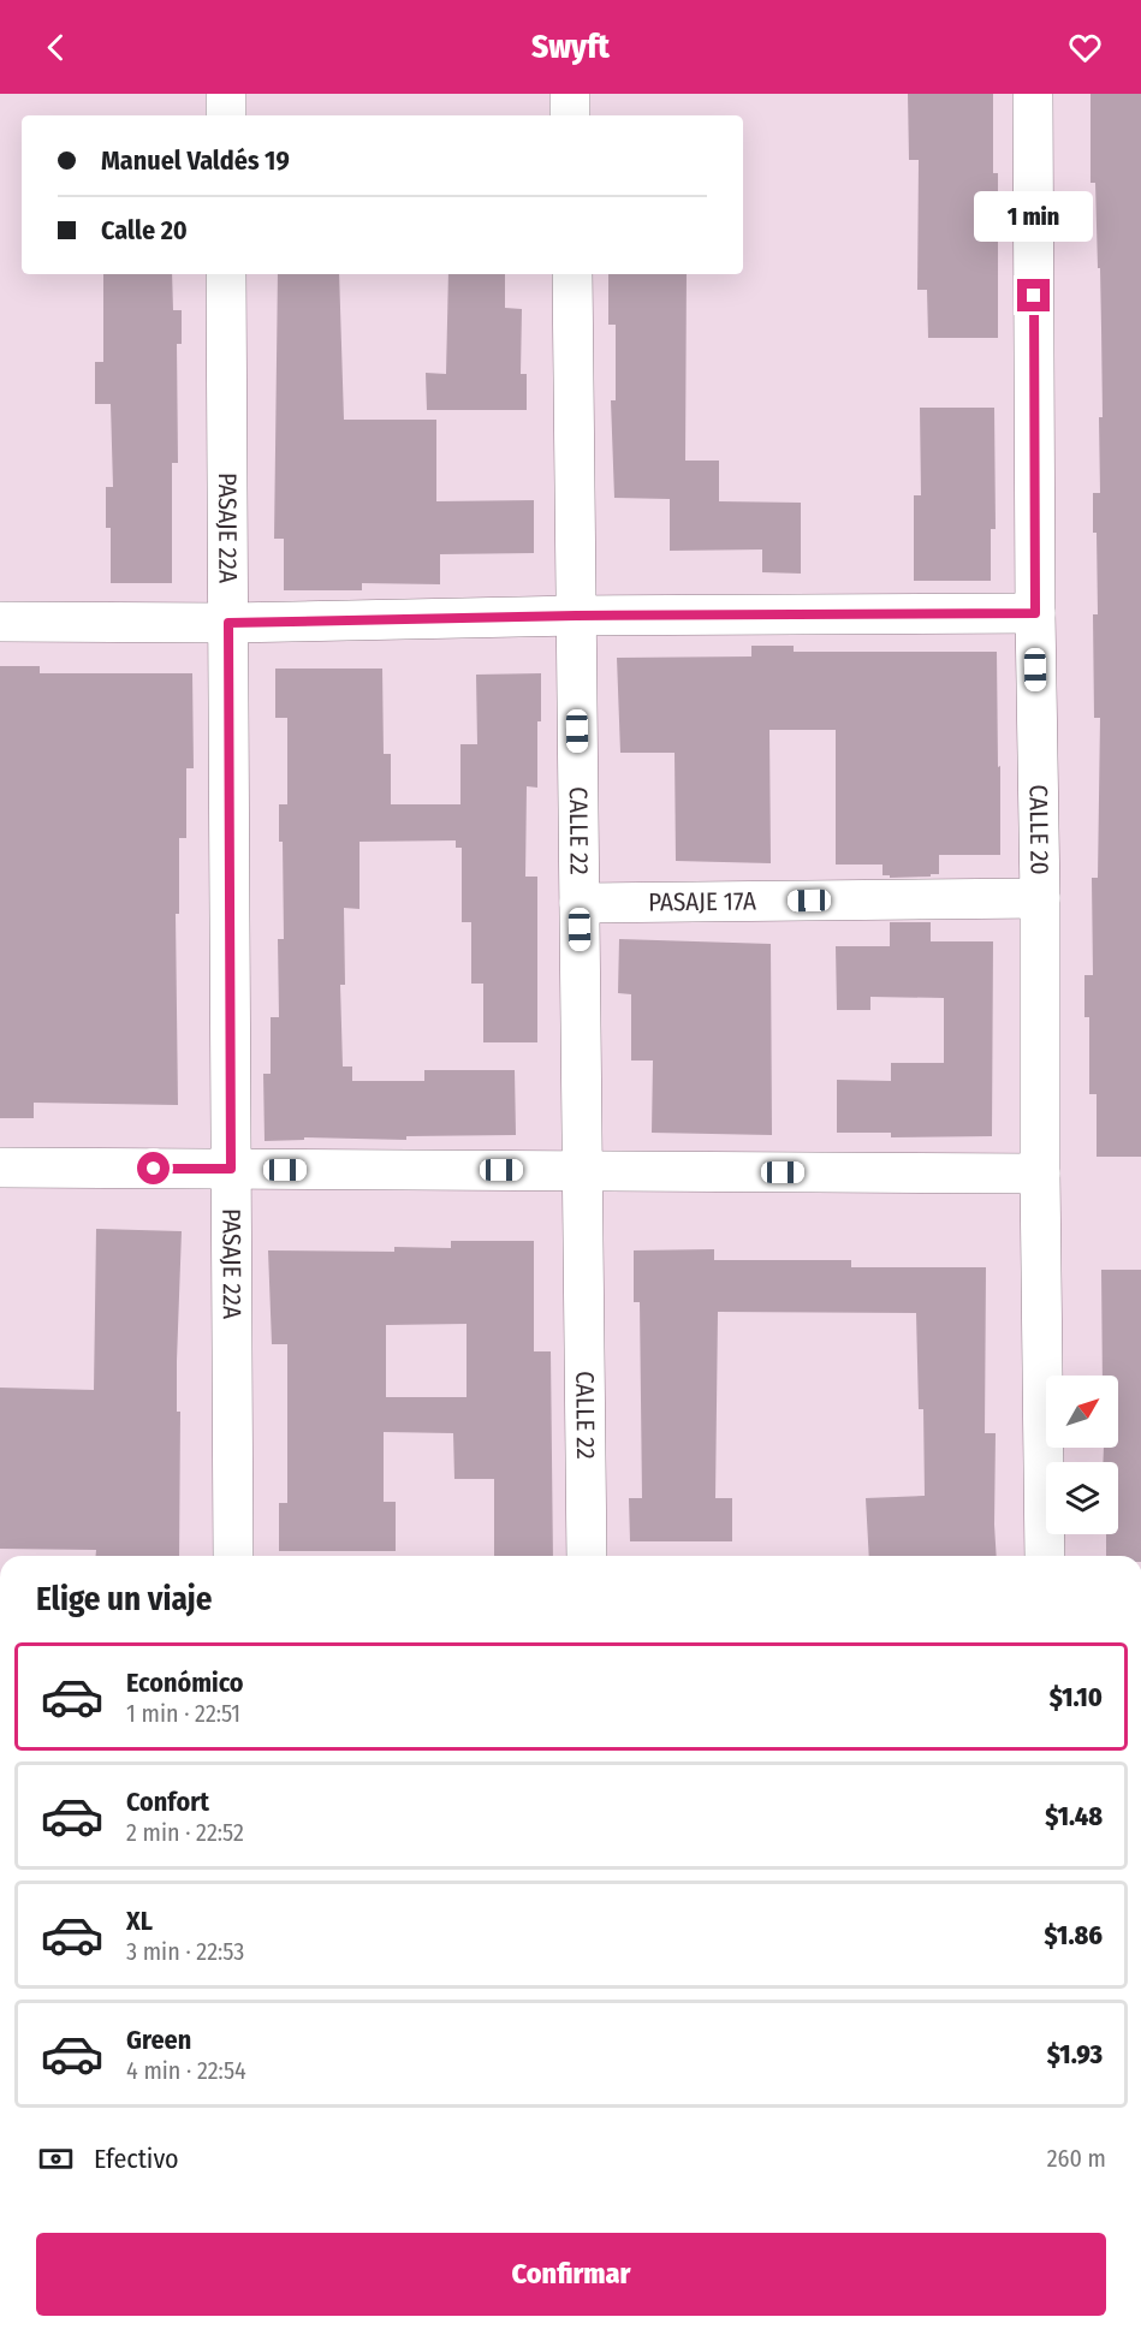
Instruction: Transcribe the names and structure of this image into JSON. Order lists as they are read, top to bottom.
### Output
{
  "streets": {
    "street": [
      "PASAJE 22A",
      "CALLE 20",
      "CALLE 22",
      "PASAJE 17A"
    ]
  },
  "crossings": [
    ["CALLE 20", "PASAJE 17A"],
    ["CALLE 22", "PASAJE 17A"]
  ],
  "north": "top right",
  "page": {
    "header": "Swyft",
    "banner": ["Manuel Valdés 19", "Calle 20"],
    "bubble": "1 min",
    "heading": "Elige un viaje",
    "list": [
      {
        "name": "Económico",
        "note": "1 min · 22:51",
        "value": "$1.10"
      },
      {
        "name": "Confort",
        "note": "2 min · 22:52",
        "value": "$1.48"
      },
      {
        "name": "XL",
        "note": "3 min · 22:53",
        "value": "$1.86"
      },
      {
        "name": "Green",
        "note": "4 min · 22:54",
        "value": "$1.93"
      }
    ],
    "pay": ["Efectivo", "260 m"],
    "buttons": "Confirmar"
  }
}
